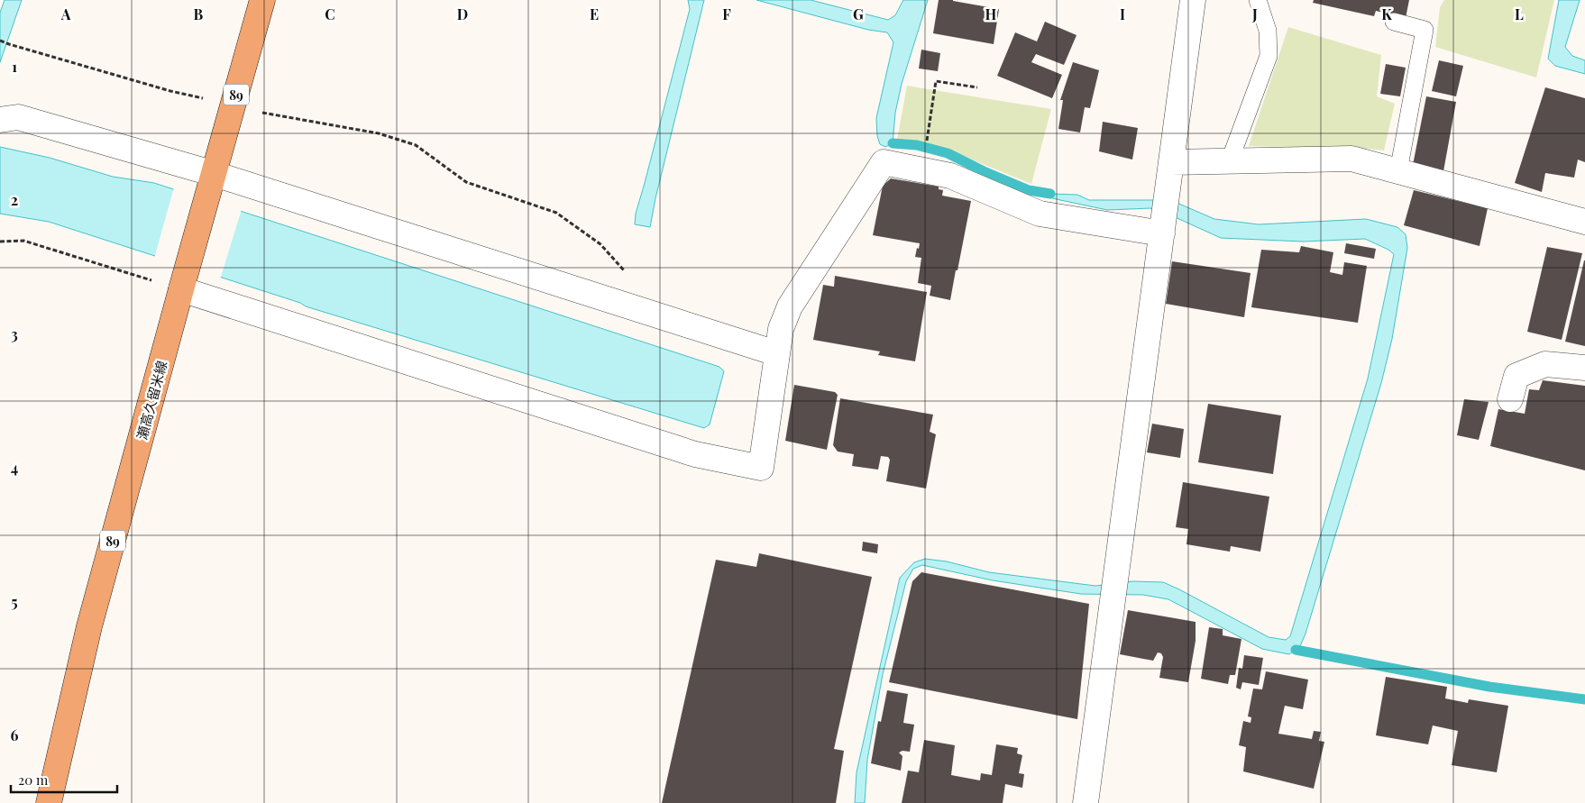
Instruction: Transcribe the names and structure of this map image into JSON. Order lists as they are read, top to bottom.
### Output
{
  "streets": {
    "main road": ["89", "瀬高久留米線"]
  },
  "scale_bar": "20 m",
  "grid": {
    "columns": [
      "A",
      "B",
      "C",
      "D",
      "E",
      "F",
      "G",
      "H",
      "I",
      "J",
      "K",
      "L"
    ],
    "rows": [
      "1",
      "2",
      "3",
      "4",
      "5",
      "6"
    ]
  }
}
